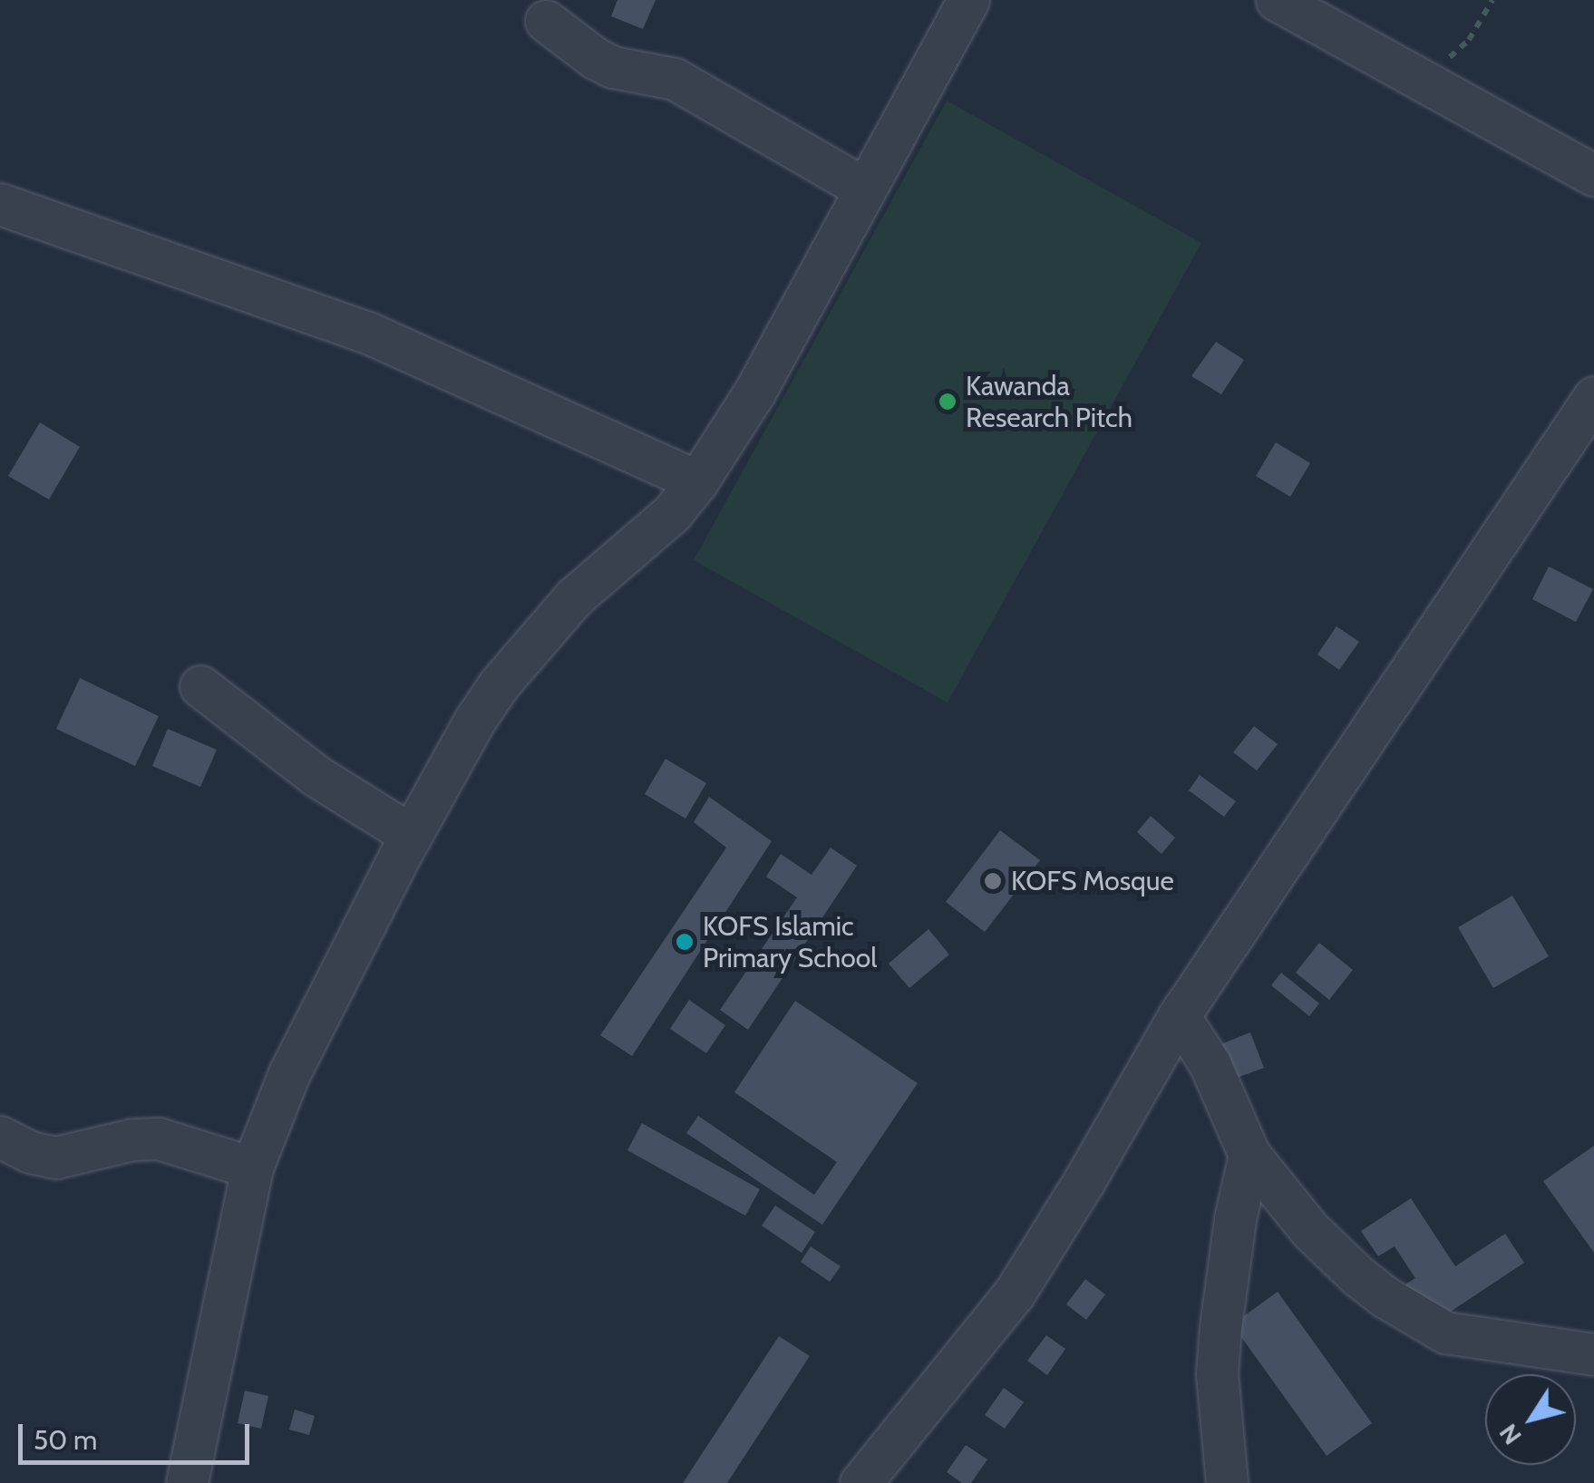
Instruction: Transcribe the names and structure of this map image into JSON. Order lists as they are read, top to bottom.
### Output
{
  "places": ["Kawanda Research Pitch", "KOFS Mosque", "KOFS Islamic Primary School"],
  "scale_bar": "50 m",
  "north": "bottom left"
}
